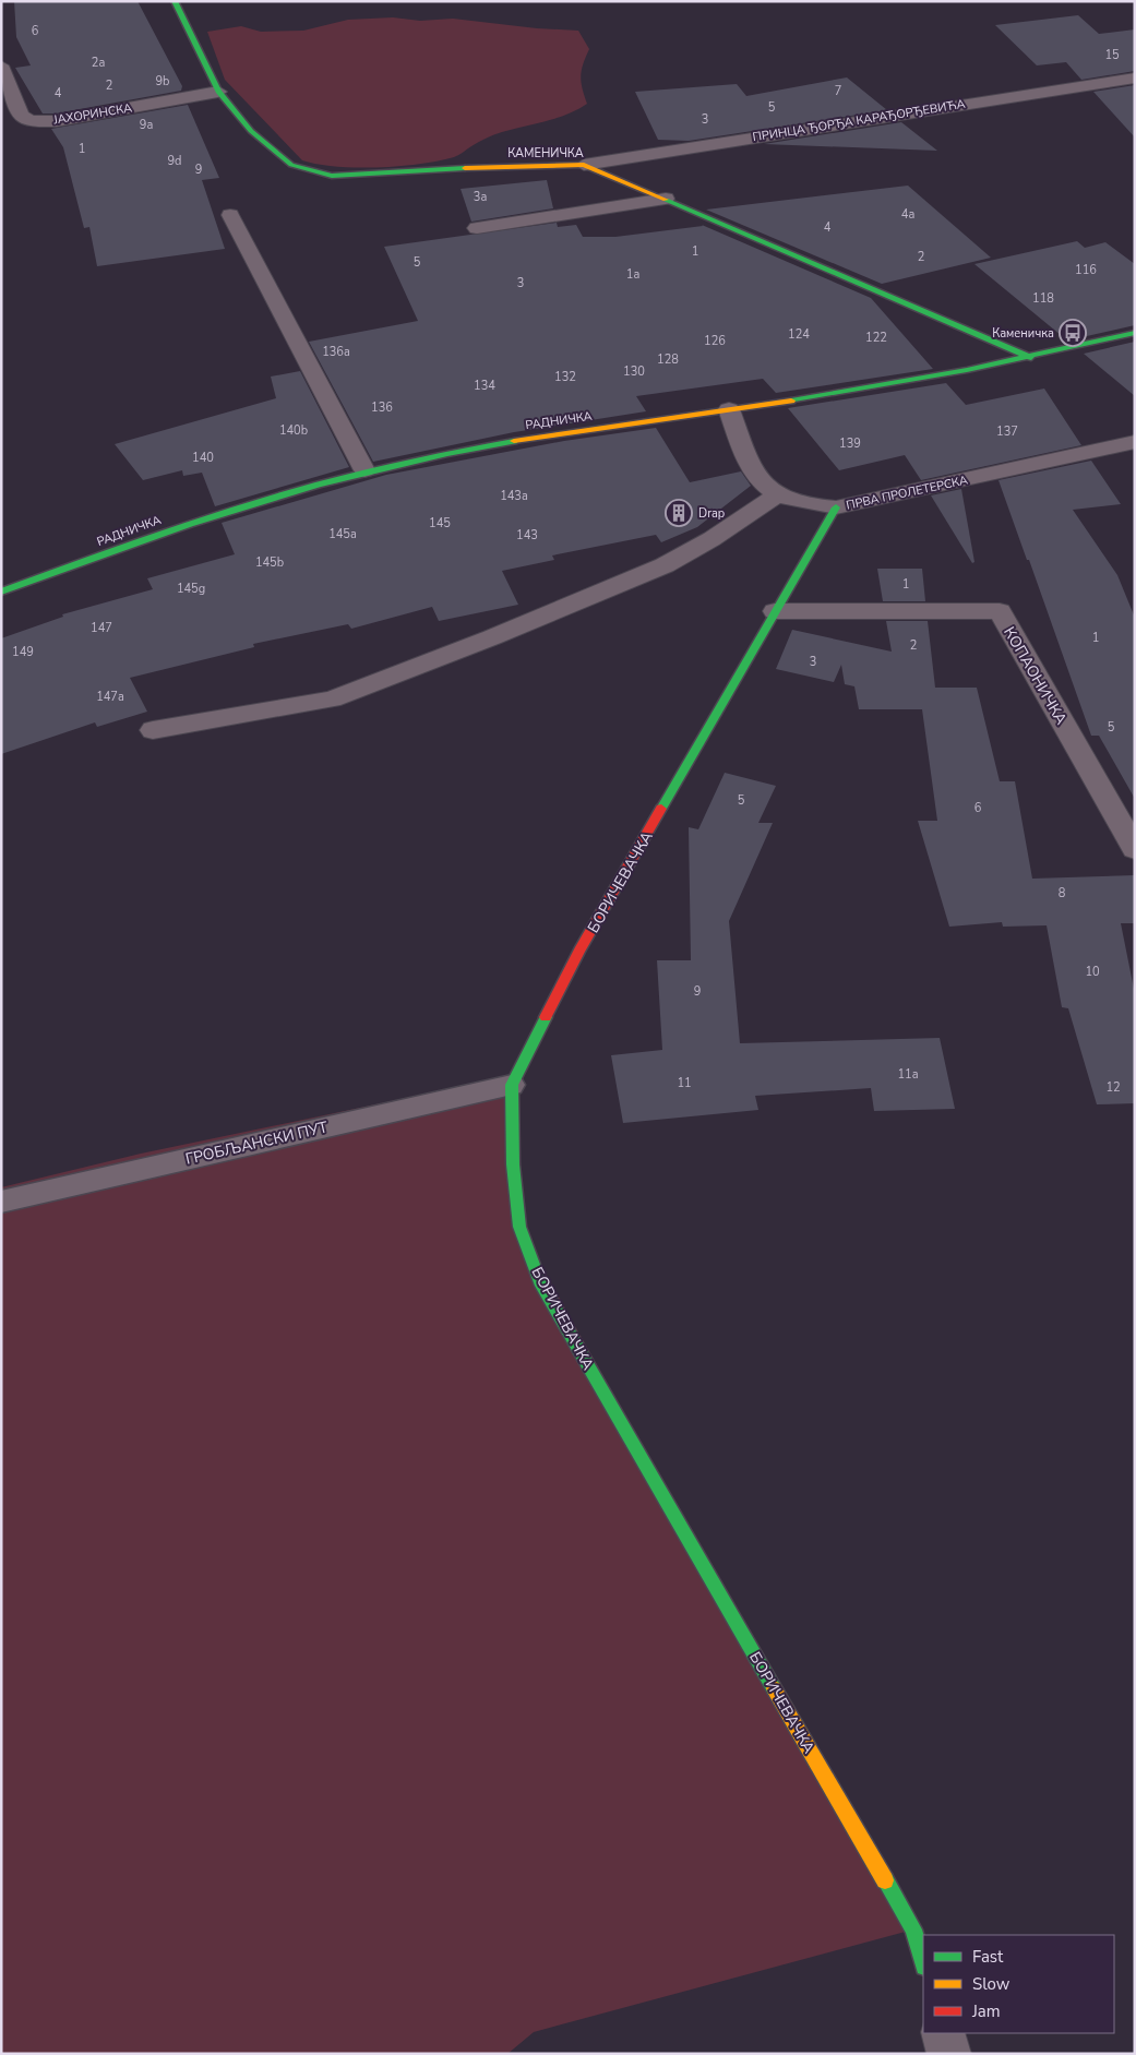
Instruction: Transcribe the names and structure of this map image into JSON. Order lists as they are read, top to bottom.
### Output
{
  "streets": {
    "street": [
      "ЈАХОРИНСКА",
      "ПРИНЦА ЂОРЂА КАРАЂОРЂЕВИЋА",
      "КАМЕНИЧКА",
      "РАДНИЧКА",
      "ПРВА ПРОЛЕТЕРСКА",
      "КОПАОНИЧКА",
      "БОРИЧЕВАЧКА"
    ],
    "lane": ["ГРОБЉАНСКИ ПУТ"]
  },
  "crossings": [
    ["ЈАХОРИНСКА", "КАМЕНИЧКА"],
    ["ПРИНЦА ЂОРЂА КАРАЂОРЂЕВИЋА", "КАМЕНИЧКА"],
    ["КАМЕНИЧКА", "РАДНИЧКА"],
    ["РАДНИЧКА", "ПРВА ПРОЛЕТЕРСКА"],
    ["ПРВА ПРОЛЕТЕРСКА", "БОРИЧЕВАЧКА"],
    ["КОПАОНИЧКА", "БОРИЧЕВАЧКА"],
    ["БОРИЧЕВАЧКА", "ГРОБЉАНСКИ ПУТ"]
  ],
  "places": {
    "bus stop": ["Каменичка"],
    "building": ["Drap"]
  },
  "house_numbers": [
    "6",
    "15",
    "2a",
    "9b",
    "2",
    "7",
    "4",
    "5",
    "3",
    "9a",
    "1",
    "9d",
    "9",
    "3a",
    "4a",
    "4",
    "1",
    "2",
    "5",
    "116",
    "1a",
    "3",
    "118",
    "124",
    "122",
    "126",
    "136a",
    "128",
    "130",
    "132",
    "134",
    "136",
    "140b",
    "137",
    "139",
    "140",
    "143a",
    "145",
    "145a",
    "143",
    "145b",
    "1",
    "145g",
    "147",
    "1",
    "2",
    "149",
    "3",
    "147a",
    "5",
    "5",
    "6",
    "8",
    "10",
    "9",
    "11a",
    "11",
    "12"
  ],
  "legend": ["Fast", "Slow", "Jam"]
}
